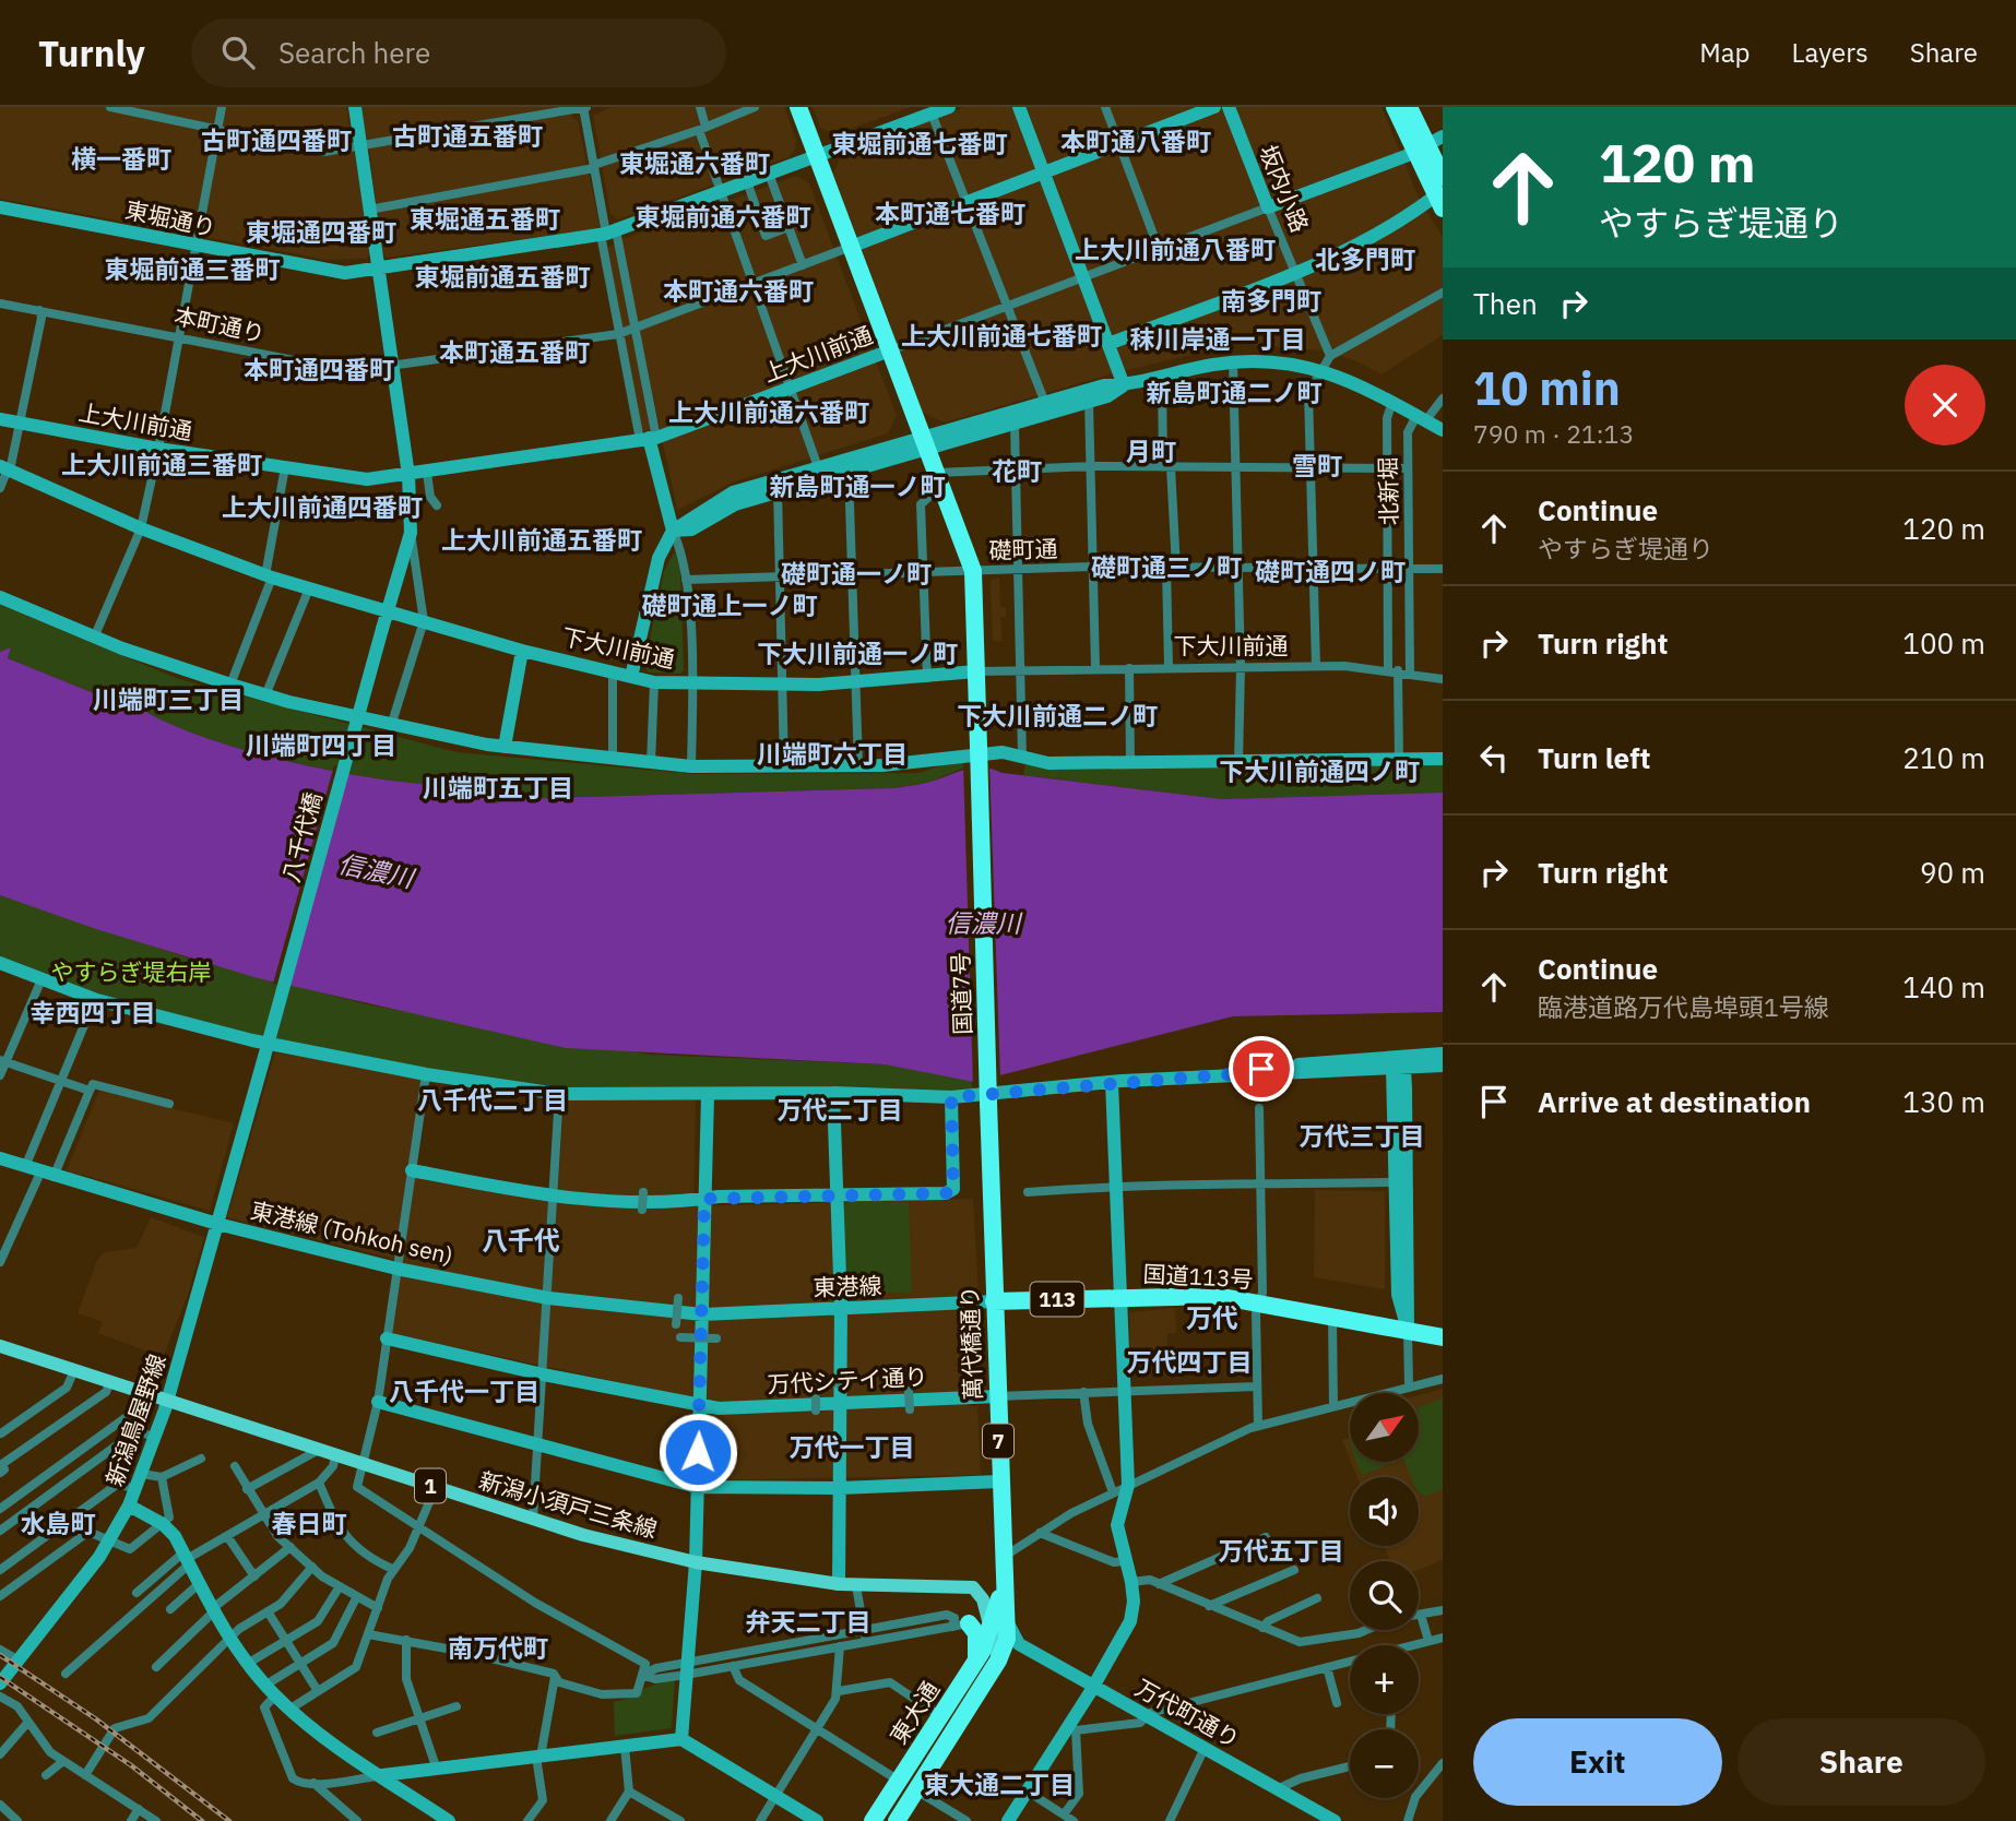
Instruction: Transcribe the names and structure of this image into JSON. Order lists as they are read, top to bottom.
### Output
{
  "streets": {
    "highway": [
      "国道7号",
      "国道113号",
      "113",
      "萬代橋通り",
      "7",
      "東大通"
    ],
    "main road": ["1", "新潟小須戸三条線"],
    "street": [
      "坂内小路",
      "東堀通り",
      "本町通り",
      "上大川前通",
      "北新堀",
      "礎町通",
      "下大川前通",
      "八千代橋",
      "東港線 (Tohkoh sen)",
      "東港線",
      "万代シテイ通り",
      "新潟鳥屋野線",
      "万代町通り"
    ]
  },
  "crossings": [
    ["坂内小路", "上大川前通"],
    ["東堀通り", "八千代橋"],
    ["本町通り", "八千代橋"],
    ["本町通り", "7"],
    ["上大川前通", "八千代橋"],
    ["上大川前通", "7"],
    ["北新堀", "礎町通"],
    ["北新堀", "下大川前通"],
    ["礎町通", "7"],
    ["下大川前通", "八千代橋"],
    ["下大川前通", "国道7号"],
    ["下大川前通", "7"],
    ["八千代橋", "東港線 (Tohkoh sen)"],
    ["八千代橋", "新潟鳥屋野線"],
    ["国道7号", "萬代橋通り"],
    ["国道7号", "7"],
    ["東港線 (Tohkoh sen)", "東港線"],
    ["東港線 (Tohkoh sen)", "新潟鳥屋野線"],
    ["国道113号", "東港線"],
    ["国道113号", "萬代橋通り"],
    ["東港線", "萬代橋通り"],
    ["萬代橋通り", "万代シテイ通り"],
    ["萬代橋通り", "新潟小須戸三条線"],
    ["萬代橋通り", "東大通"],
    ["萬代橋通り", "万代町通り"],
    ["新潟鳥屋野線", "新潟小須戸三条線"],
    ["新潟小須戸三条線", "東大通"],
    ["新潟小須戸三条線", "万代町通り"],
    ["東大通", "万代町通り"]
  ],
  "districts": [
    "古町通五番町",
    "古町通四番町",
    "本町通八番町",
    "東堀前通七番町",
    "横一番町",
    "東堀通六番町",
    "本町通七番町",
    "東堀前通六番町",
    "東堀通五番町",
    "東堀通四番町",
    "上大川前通八番町",
    "北多門町",
    "東堀前通三番町",
    "東堀前通五番町",
    "本町通六番町",
    "南多門町",
    "上大川前通七番町",
    "秣川岸通一丁目",
    "本町通五番町",
    "本町通四番町",
    "新島町通二ノ町",
    "上大川前通六番町",
    "月町",
    "上大川前通三番町",
    "雪町",
    "花町",
    "新島町通一ノ町",
    "上大川前通四番町",
    "上大川前通五番町",
    "礎町通三ノ町",
    "礎町通四ノ町",
    "礎町通一ノ町",
    "礎町通上一ノ町",
    "下大川前通一ノ町",
    "川端町三丁目",
    "下大川前通二ノ町",
    "川端町四丁目",
    "川端町六丁目",
    "下大川前通四ノ町",
    "川端町五丁目",
    "幸西四丁目",
    "八千代二丁目",
    "万代二丁目",
    "万代三丁目",
    "八千代",
    "万代",
    "万代四丁目",
    "八千代一丁目",
    "万代一丁目",
    "水島町",
    "春日町",
    "万代五丁目",
    "弁天二丁目",
    "南万代町",
    "東大通二丁目"
  ],
  "water": ["信濃川"],
  "parks": ["やすらぎ堤右岸"],
  "north": "top right",
  "page": {
    "header": "Turnly",
    "search": "Search here",
    "nav": ["Map", "Layers", "Share"],
    "turn": ["120 m", "やすらぎ堤通り"],
    "then": "Then",
    "heading": ["10 min", "790 m · 21:13"],
    "list": [
      {
        "name": "Continue",
        "note": "やすらぎ堤通り",
        "value": "120 m"
      },
      {
        "name": "Turn right",
        "value": "100 m"
      },
      {
        "name": "Turn left",
        "value": "210 m"
      },
      {
        "name": "Turn right",
        "value": "90 m"
      },
      {
        "name": "Continue",
        "note": "臨港道路万代島埠頭1号線",
        "value": "140 m"
      },
      {
        "name": "Arrive at destination",
        "value": "130 m"
      }
    ],
    "map_buttons": ["+", "−"],
    "buttons": ["Exit", "Share"]
  }
}
